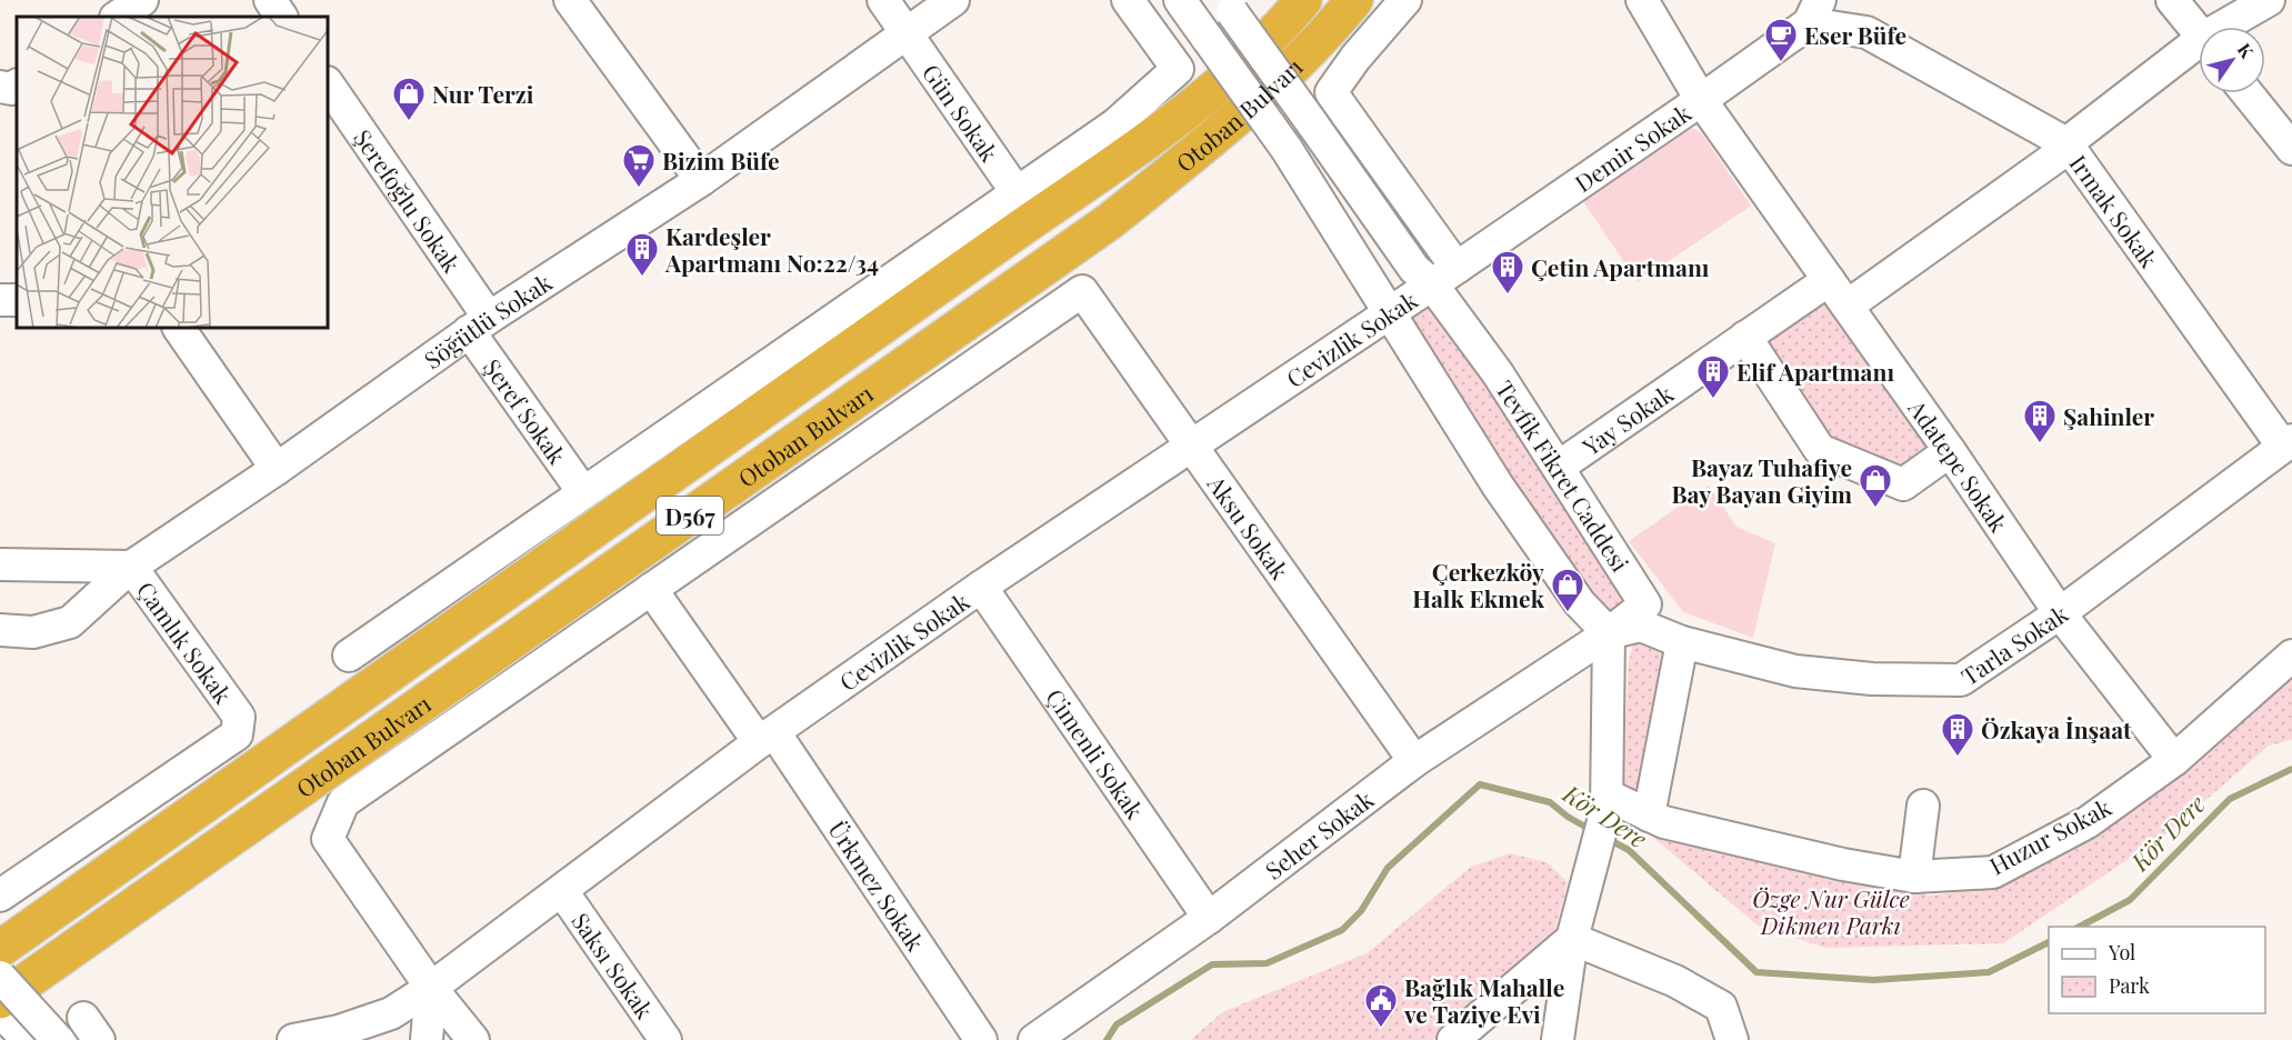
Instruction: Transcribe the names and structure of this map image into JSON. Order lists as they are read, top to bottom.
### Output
{
  "streets": {
    "highway": ["Otoban Bulvarı", "D567"],
    "street": [
      "Gün Sokak",
      "Demir Sokak",
      "Şerefoğlu Sokak",
      "Irmak Sokak",
      "Söğütlü Sokak",
      "Cevizlik Sokak",
      "Şeref Sokak",
      "Yay Sokak",
      "Adatepe Sokak",
      "Tevfik Fikret Caddesi",
      "Aksu Sokak",
      "Tarla Sokak",
      "Çamlık Sokak",
      "Çimenli Sokak",
      "Seher Sokak",
      "Huzur Sokak",
      "Ürkmez Sokak",
      "Saksı Sokak"
    ]
  },
  "crossings": [
    ["Gün Sokak", "Söğütlü Sokak"],
    ["Demir Sokak", "Irmak Sokak"],
    ["Demir Sokak", "Cevizlik Sokak"],
    ["Demir Sokak", "Adatepe Sokak"],
    ["Demir Sokak", "Tevfik Fikret Caddesi"],
    ["Şerefoğlu Sokak", "Söğütlü Sokak"],
    ["Şerefoğlu Sokak", "Şeref Sokak"],
    ["Irmak Sokak", "Tarla Sokak"],
    ["Söğütlü Sokak", "Şeref Sokak"],
    ["Söğütlü Sokak", "Çamlık Sokak"],
    ["Cevizlik Sokak", "Tevfik Fikret Caddesi"],
    ["Cevizlik Sokak", "Aksu Sokak"],
    ["Cevizlik Sokak", "Çimenli Sokak"],
    ["Cevizlik Sokak", "Ürkmez Sokak"],
    ["Cevizlik Sokak", "Saksı Sokak"],
    ["Yay Sokak", "Adatepe Sokak"],
    ["Yay Sokak", "Tevfik Fikret Caddesi"],
    ["Adatepe Sokak", "Tarla Sokak"],
    ["Adatepe Sokak", "Huzur Sokak"],
    ["Tevfik Fikret Caddesi", "Tarla Sokak"],
    ["Tevfik Fikret Caddesi", "Seher Sokak"],
    ["Aksu Sokak", "Seher Sokak"],
    ["Aksu Sokak", "Ürkmez Sokak"],
    ["Tarla Sokak", "Seher Sokak"],
    ["Çimenli Sokak", "Seher Sokak"]
  ],
  "water": ["Kör Dere"],
  "parks": ["Özge Nur Gülce Dikmen Parkı"],
  "places": {
    "cafe": ["Eser Büfe"],
    "shop": ["Nur Terzi", "Bayaz Tuhafiye Bay Bayan Giyim", "Çerkezköy Halk Ekmek"],
    "supermarket": ["Bizim Büfe"],
    "building": [
      "Kardeşler Apartmanı No:22/34",
      "Çetin Apartmanı",
      "Elif Apartmanı",
      "Şahinler",
      "Özkaya İnşaat"
    ],
    "public building": ["Bağlık Mahalle ve Taziye Evi"]
  },
  "legend": ["Yol", "Park"],
  "north": "top right"
}
